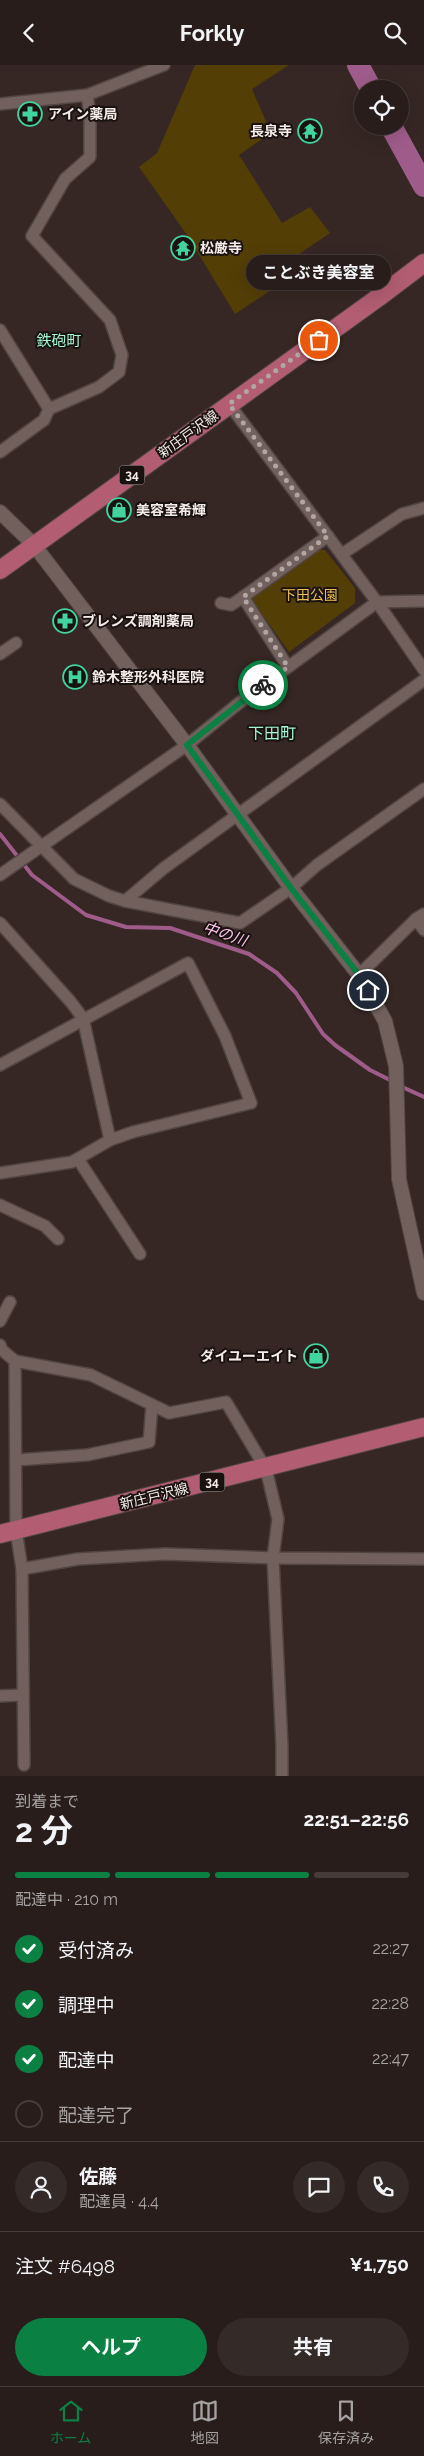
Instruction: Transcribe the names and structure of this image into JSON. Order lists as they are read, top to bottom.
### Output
{
  "streets": {
    "main road": ["新庄戸沢線", "34"]
  },
  "districts": ["鉄砲町", "下田町"],
  "water": ["中の川"],
  "parks": ["下田公園"],
  "places": {
    "pharmacy": ["アイン薬局", "ブレンズ調剤薬局"],
    "temple": ["長泉寺", "松厳寺"],
    "other": ["ことぶき美容室"],
    "shop": ["美容室希輝", "ダイユーエイト"],
    "hospital": ["鈴木整形外科医院"]
  },
  "page": {
    "header": "Forkly",
    "bubble": "ことぶき美容室",
    "heading": ["2 分", "到着まで", "22:51–22:56"],
    "panel": [
      "佐藤",
      "配達員 · 4.4",
      "注文 #6498",
      "¥1,750"
    ],
    "bar": "配達中 · 210 m",
    "list": [
      ["受付済み", "22:27"],
      ["調理中", "22:28"],
      ["配達中", "22:47"],
      "配達完了"
    ],
    "buttons": ["ヘルプ", "共有"],
    "tabs": ["ホーム", "地図", "保存済み"]
  }
}
